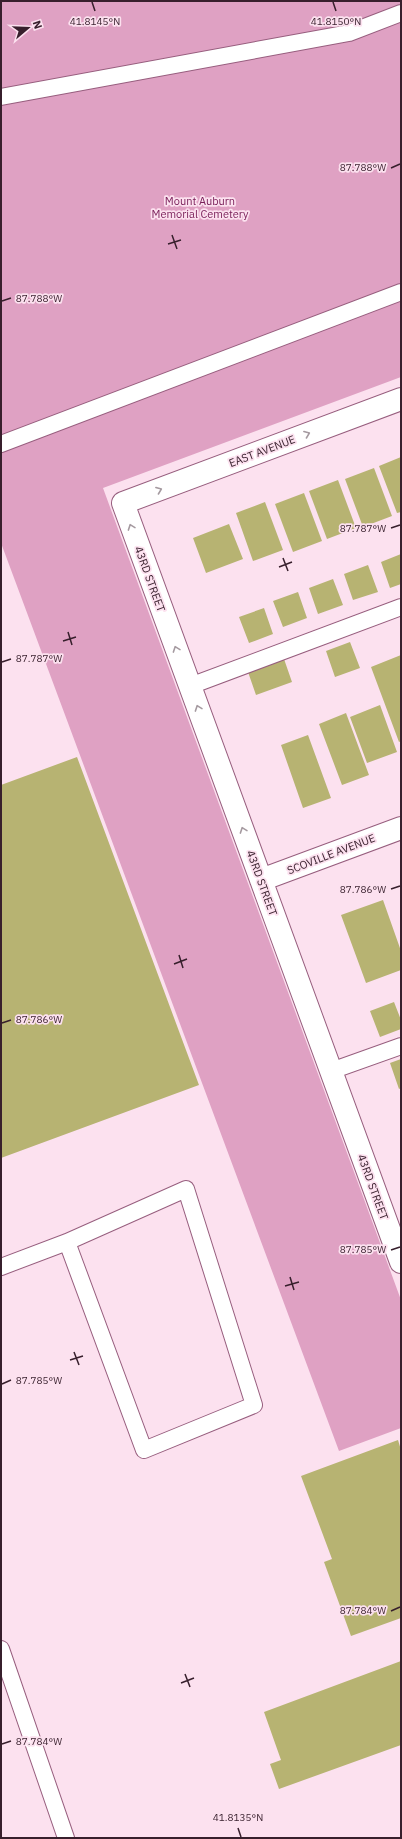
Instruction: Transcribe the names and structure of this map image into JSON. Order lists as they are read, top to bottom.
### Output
{
  "streets": {
    "street": ["EAST AVENUE", "43RD STREET", "SCOVILLE AVENUE"]
  },
  "crossings": [
    ["EAST AVENUE", "43RD STREET"],
    ["43RD STREET", "SCOVILLE AVENUE"]
  ],
  "one_way": ["EAST AVENUE", "43RD STREET"],
  "parks": ["Mount Auburn Memorial Cemetery"],
  "north": "right",
  "coordinates": [
    "41.8150°N",
    "41.8145°N",
    "87.788°W",
    "87.787°W",
    "87.786°W",
    "87.785°W",
    "87.784°W",
    "41.8135°N"
  ]
}
